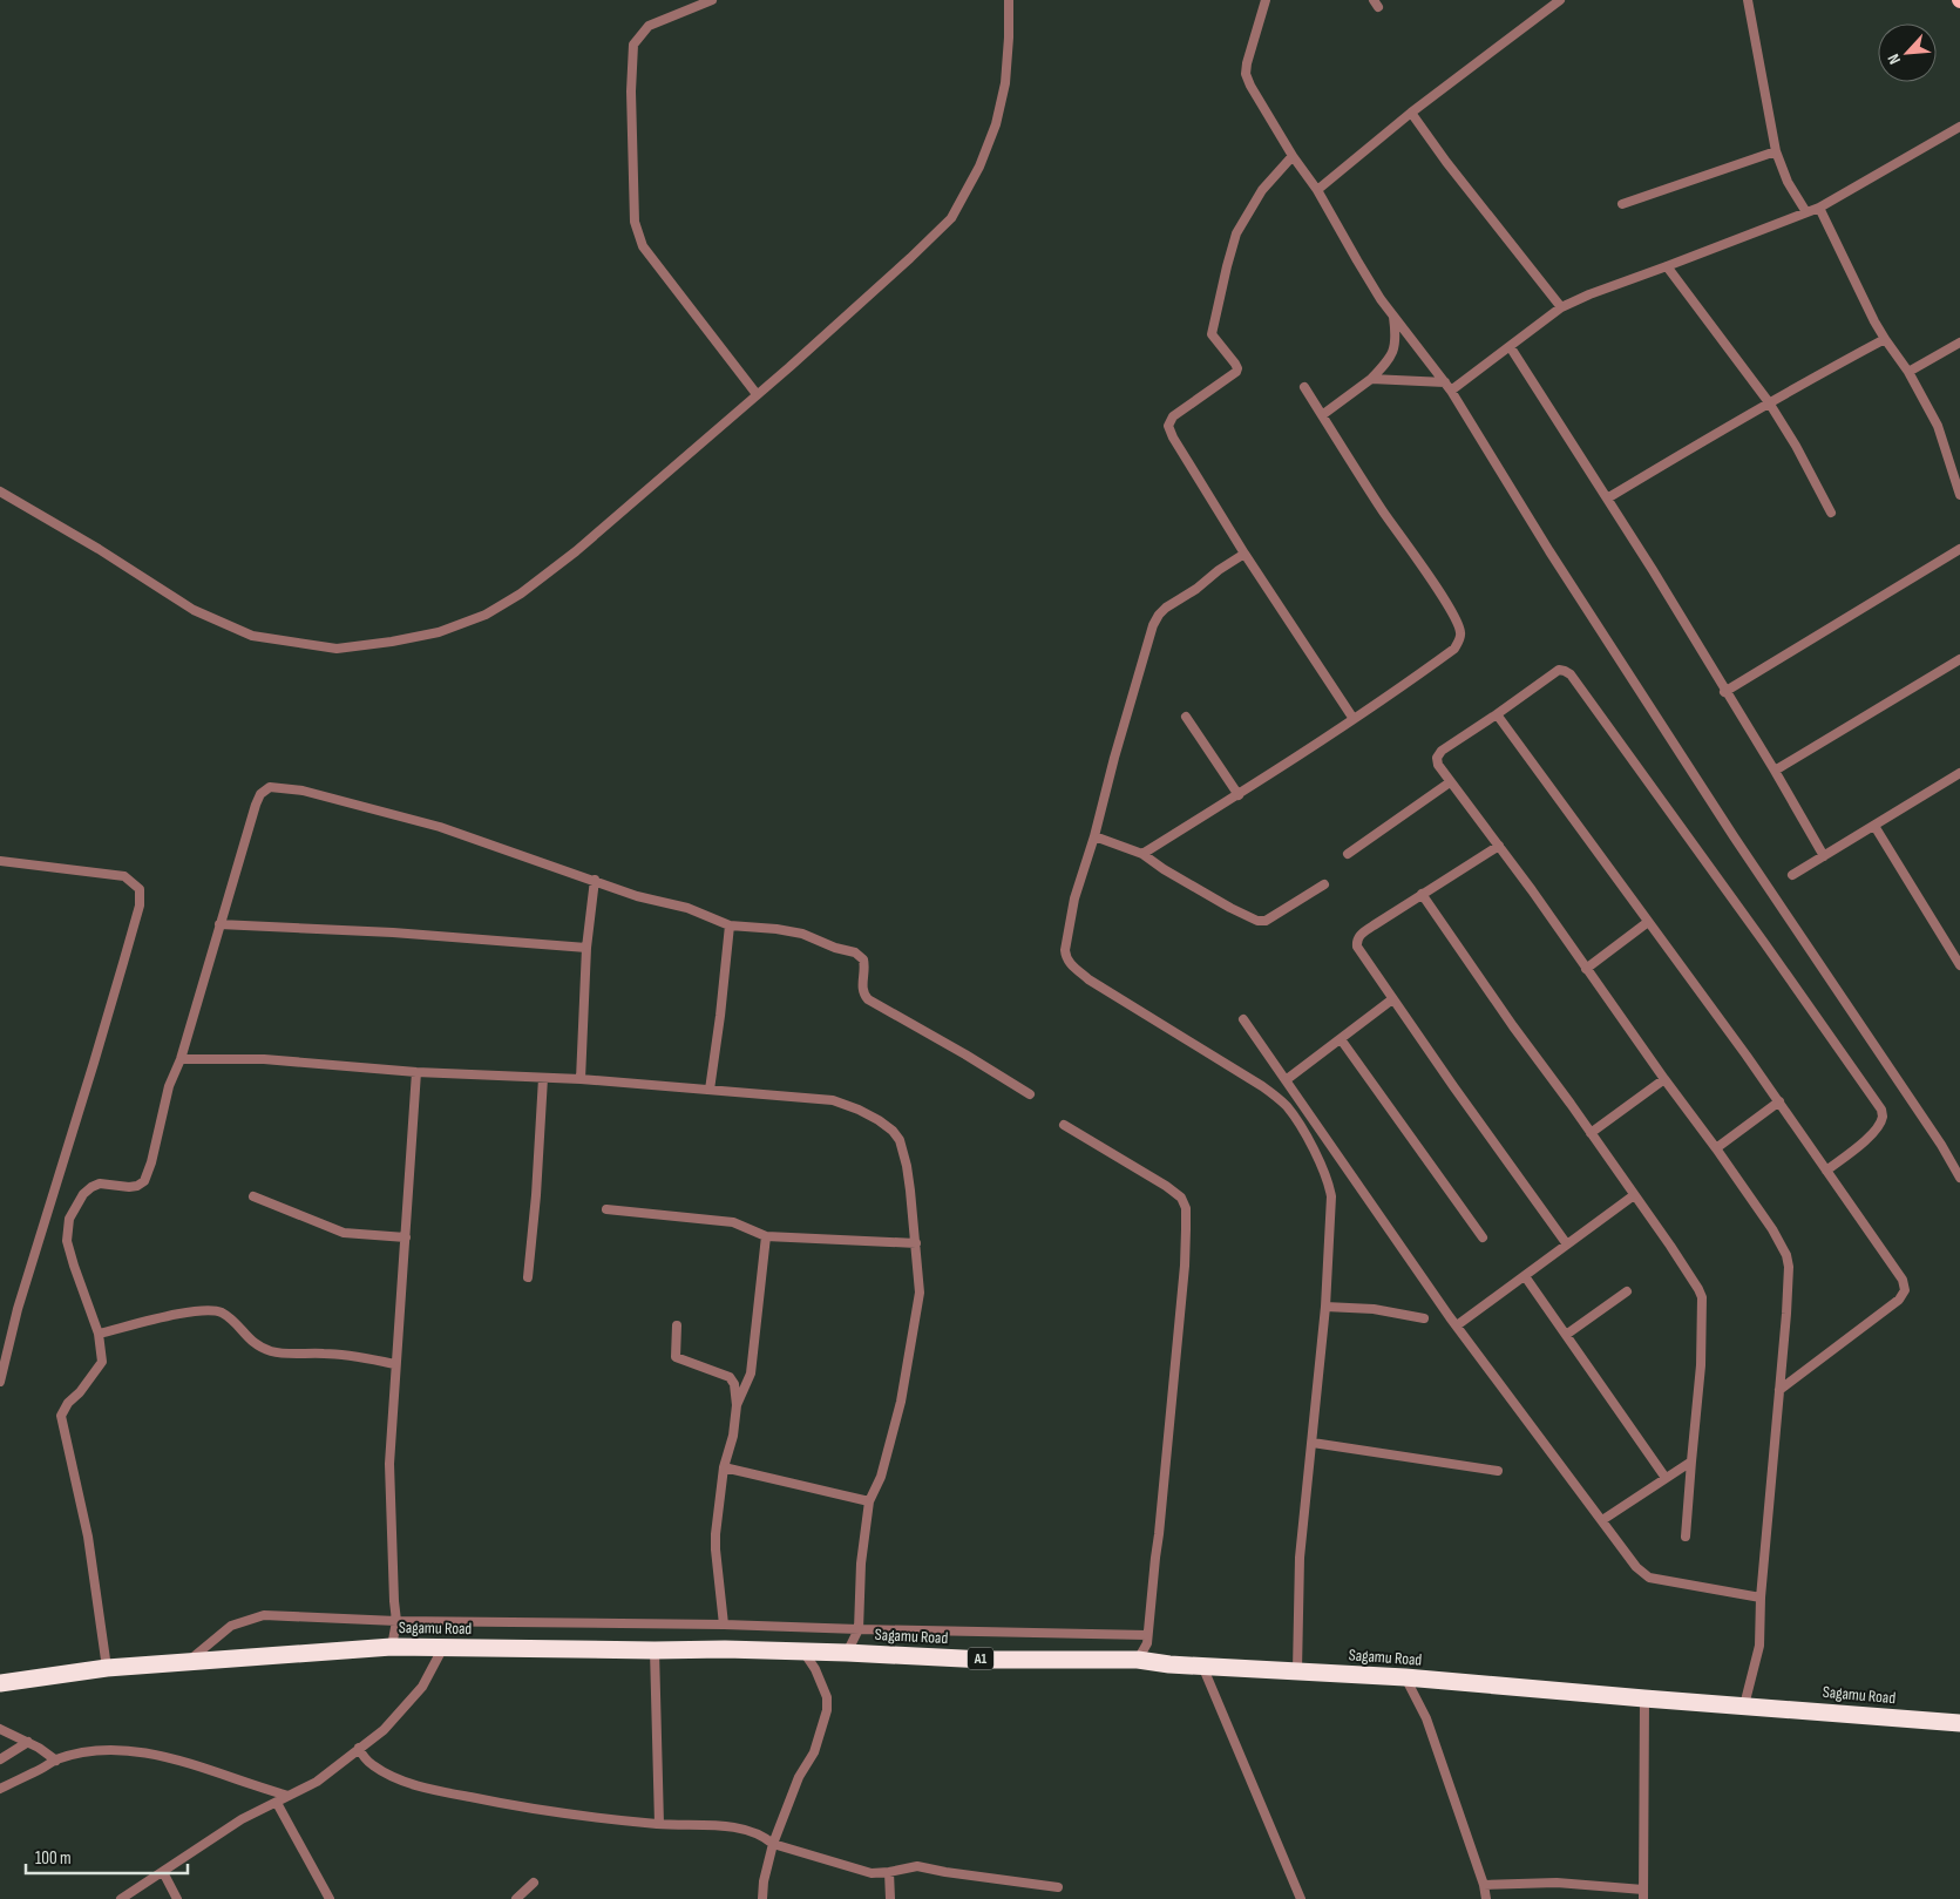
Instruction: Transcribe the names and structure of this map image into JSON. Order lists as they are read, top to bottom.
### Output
{
  "streets": {
    "highway": ["Sagamu Road", "A1"]
  },
  "scale_bar": "100 m",
  "north": "bottom left"
}
